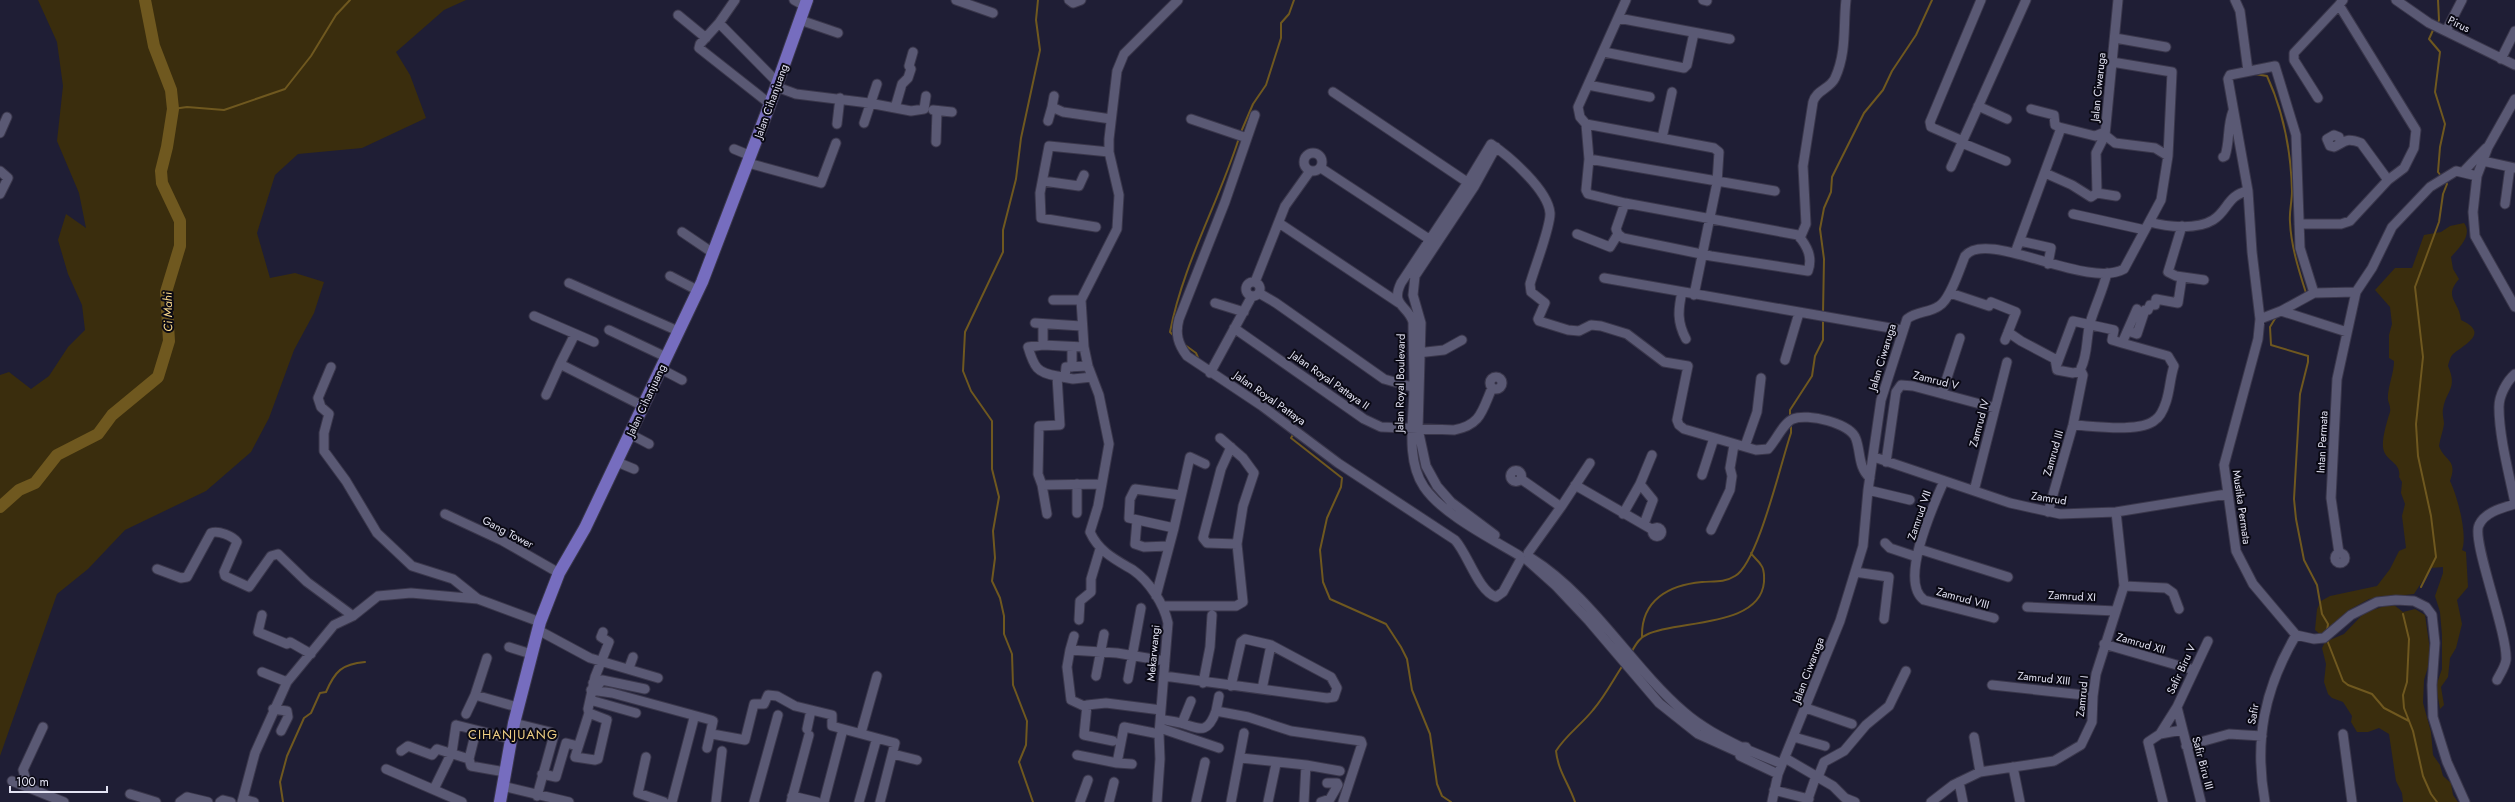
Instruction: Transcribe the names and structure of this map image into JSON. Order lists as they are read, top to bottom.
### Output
{
  "streets": {
    "main road": ["Jalan Cihanjuang"],
    "street": [
      "Pirus",
      "Jalan Ciwaruga",
      "Jalan Royal Pattaya II",
      "Zamrud V",
      "Jalan Royal Boulevard",
      "Jalan Royal Pattaya",
      "Zamrud IV",
      "Intan Permata",
      "Zamrud III",
      "Zamrud",
      "Mustika Permata",
      "Zamrud VII",
      "Gang Tower",
      "Zamrud XI",
      "Zamrud VIII",
      "Zamrud XII",
      "Mekarwangi",
      "Safir Biru V",
      "Zamrud XIII",
      "Zamrud I",
      "Safir",
      "Safir Biru III"
    ]
  },
  "crossings": [
    ["Jalan Ciwaruga", "Zamrud"],
    ["Jalan Cihanjuang", "Gang Tower"],
    ["Jalan Royal Pattaya II", "Jalan Royal Boulevard"],
    ["Zamrud V", "Zamrud IV"],
    ["Zamrud V", "Zamrud"],
    ["Jalan Royal Boulevard", "Jalan Royal Pattaya"],
    ["Zamrud IV", "Zamrud"],
    ["Zamrud III", "Zamrud"],
    ["Zamrud", "Mustika Permata"],
    ["Zamrud", "Zamrud VII"],
    ["Zamrud", "Zamrud I"],
    ["Mustika Permata", "Safir"],
    ["Zamrud VII", "Zamrud VIII"],
    ["Zamrud XI", "Zamrud I"],
    ["Zamrud XII", "Safir Biru V"],
    ["Zamrud XII", "Zamrud I"],
    ["Safir Biru V", "Safir Biru III"],
    ["Zamrud XIII", "Zamrud I"]
  ],
  "districts": ["CIHANJUANG"],
  "water": ["Ci Mahi"],
  "scale_bar": "100 m"
}
